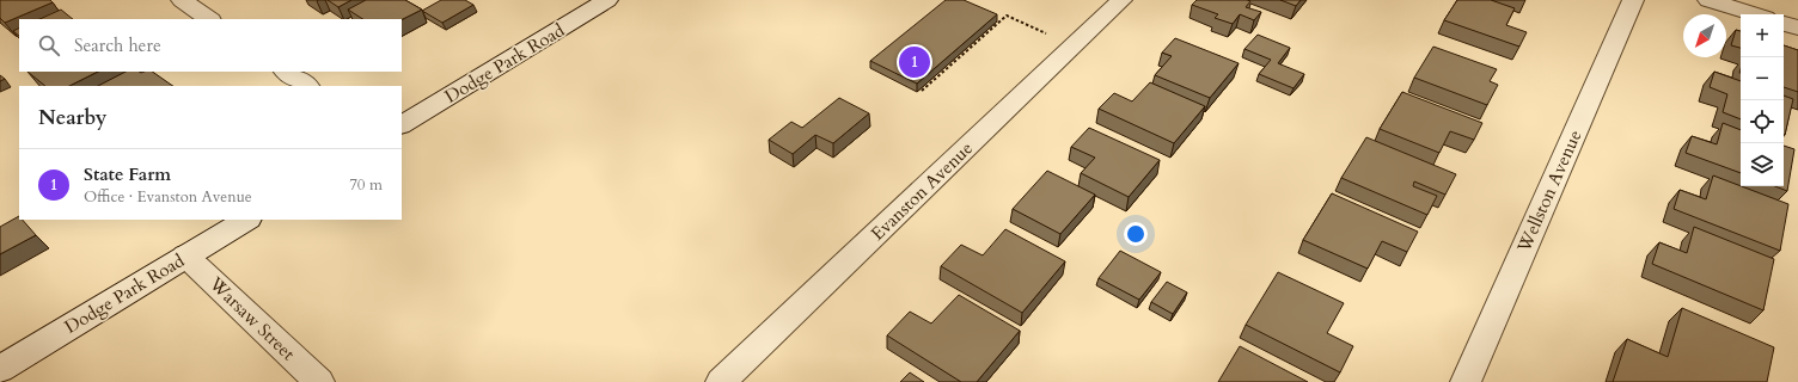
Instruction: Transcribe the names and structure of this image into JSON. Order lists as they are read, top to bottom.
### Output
{
  "streets": {
    "street": [
      "Dodge Park Road",
      "Evanston Avenue",
      "Wellston Avenue",
      "Warsaw Street"
    ]
  },
  "crossings": [
    ["Dodge Park Road", "Warsaw Street"]
  ],
  "north": "bottom left",
  "page": {
    "map_buttons": ["+", "−"],
    "search": "Search here",
    "pins": "1",
    "heading": "Nearby",
    "list": [
      {
        "mark": "1",
        "name": "State Farm",
        "note": "Office · Evanston Avenue",
        "value": "70 m"
      }
    ]
  }
}
